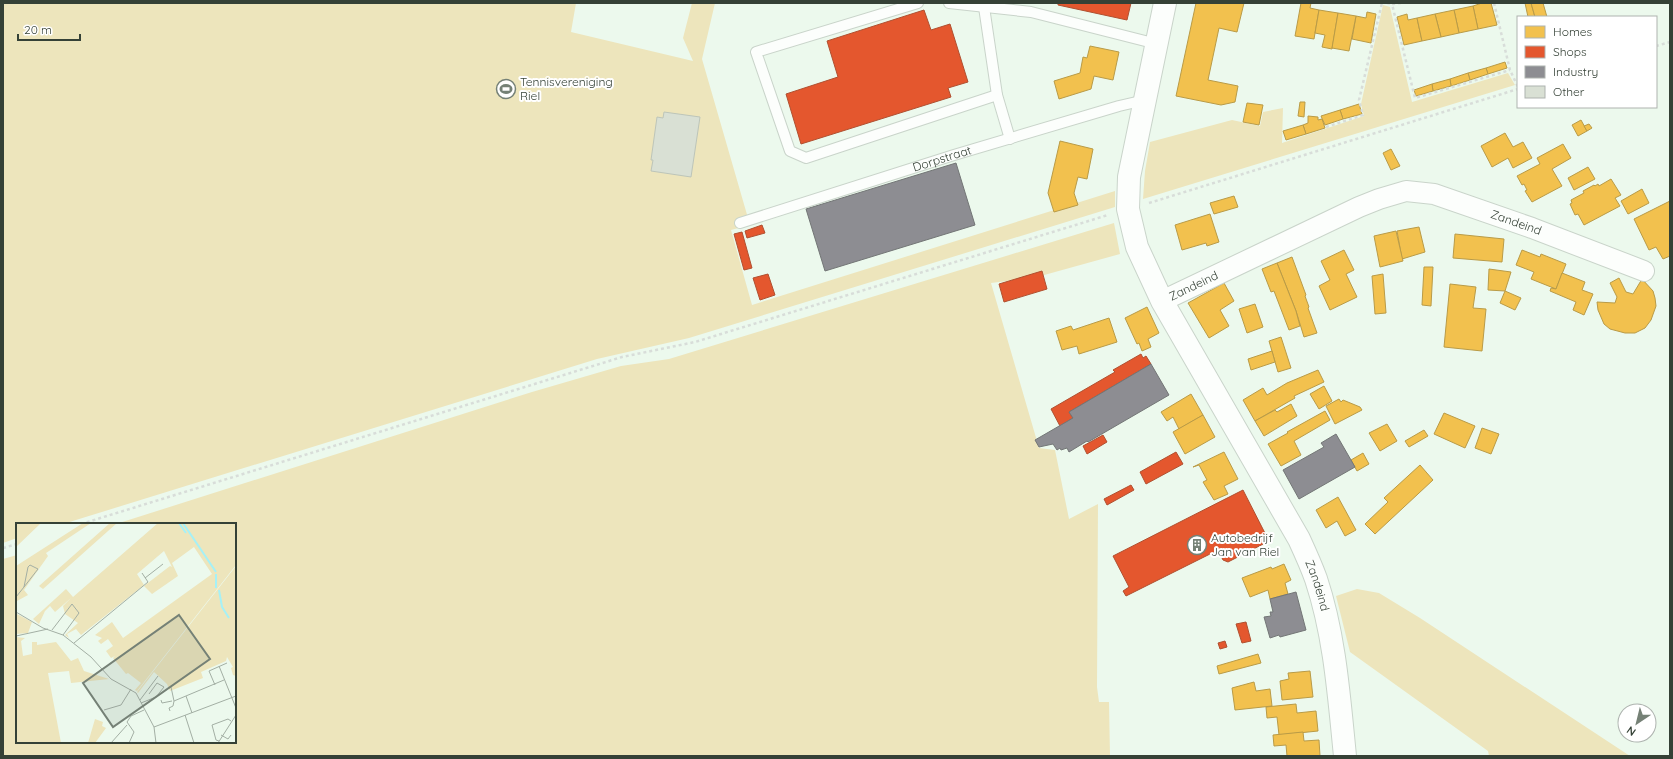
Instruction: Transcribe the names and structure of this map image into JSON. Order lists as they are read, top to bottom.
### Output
{
  "streets": {
    "street": ["Zandeind"],
    "lane": ["Dorpstraat"]
  },
  "places": {
    "sports": ["Tennisvereniging Riel"],
    "building": ["Autobedrijf Jan van Riel"]
  },
  "legend": [
    "Homes",
    "Shops",
    "Industry",
    "Other"
  ],
  "scale_bar": "20 m",
  "north": "bottom left"
}
